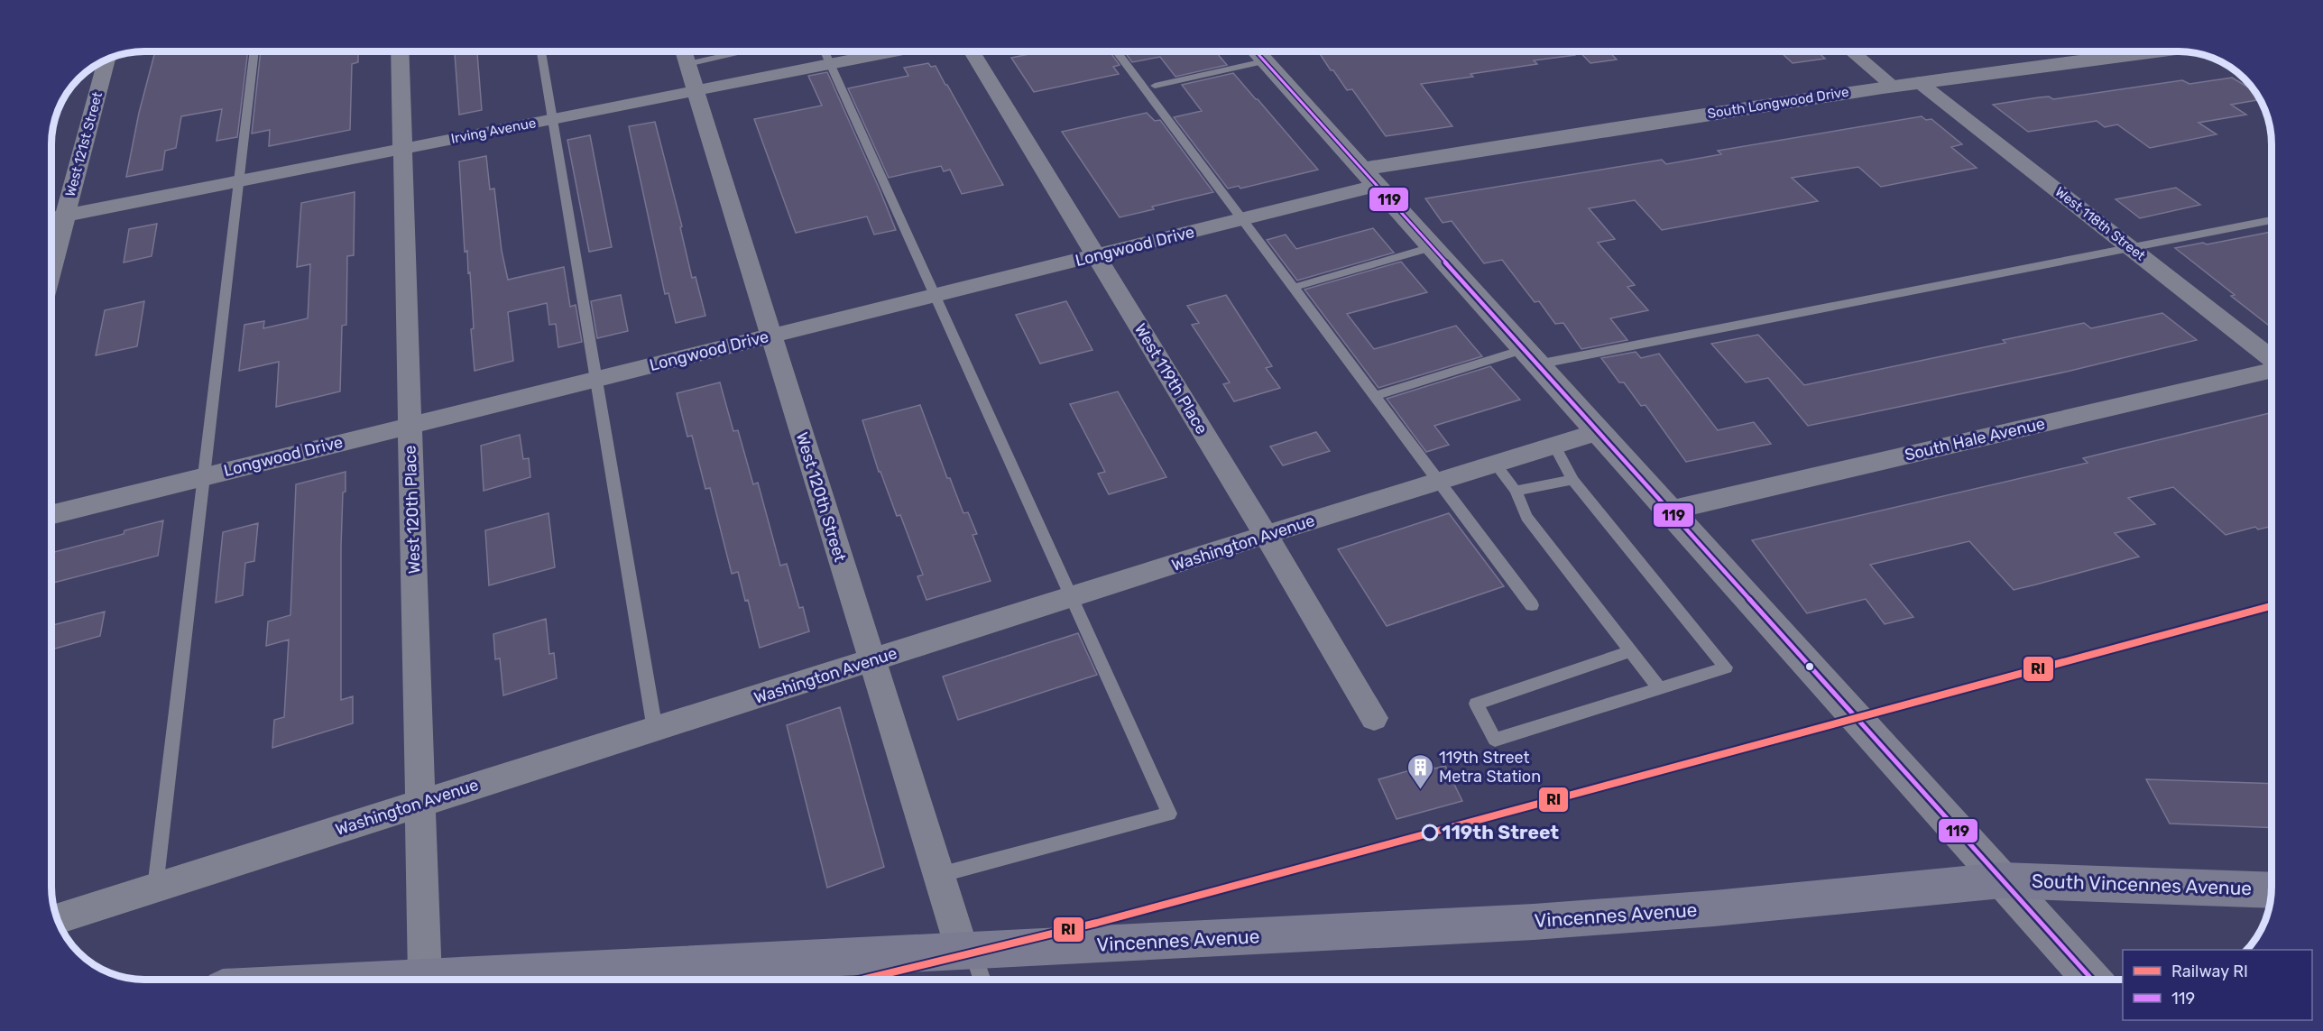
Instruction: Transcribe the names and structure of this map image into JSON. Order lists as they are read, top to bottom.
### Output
{
  "streets": {
    "main road": ["South Vincennes Avenue", "Vincennes Avenue"],
    "street": [
      "South Longwood Drive",
      "Irving Avenue",
      "West 121st Street",
      "West 118th Street",
      "Longwood Drive",
      "West 119th Place",
      "South Hale Avenue",
      "West 120th Street",
      "West 120th Place",
      "Washington Avenue"
    ]
  },
  "crossings": [
    ["South Longwood Drive", "West 118th Street"],
    ["South Longwood Drive", "Longwood Drive"],
    ["Irving Avenue", "West 121st Street"],
    ["Irving Avenue", "West 120th Street"],
    ["Irving Avenue", "West 120th Place"],
    ["Longwood Drive", "West 119th Place"],
    ["Longwood Drive", "West 120th Street"],
    ["Longwood Drive", "West 120th Place"],
    ["West 119th Place", "Washington Avenue"],
    ["West 120th Street", "Washington Avenue"],
    ["West 120th Street", "Vincennes Avenue"],
    ["West 120th Place", "Washington Avenue"],
    ["West 120th Place", "Vincennes Avenue"],
    ["South Vincennes Avenue", "Vincennes Avenue"]
  ],
  "places": {
    "building": ["119th Street Metra Station"],
    "other": ["119th Street"]
  },
  "lines": ["transit line 119", "rail line RI"],
  "legend": ["Railway RI", "119"]
}
